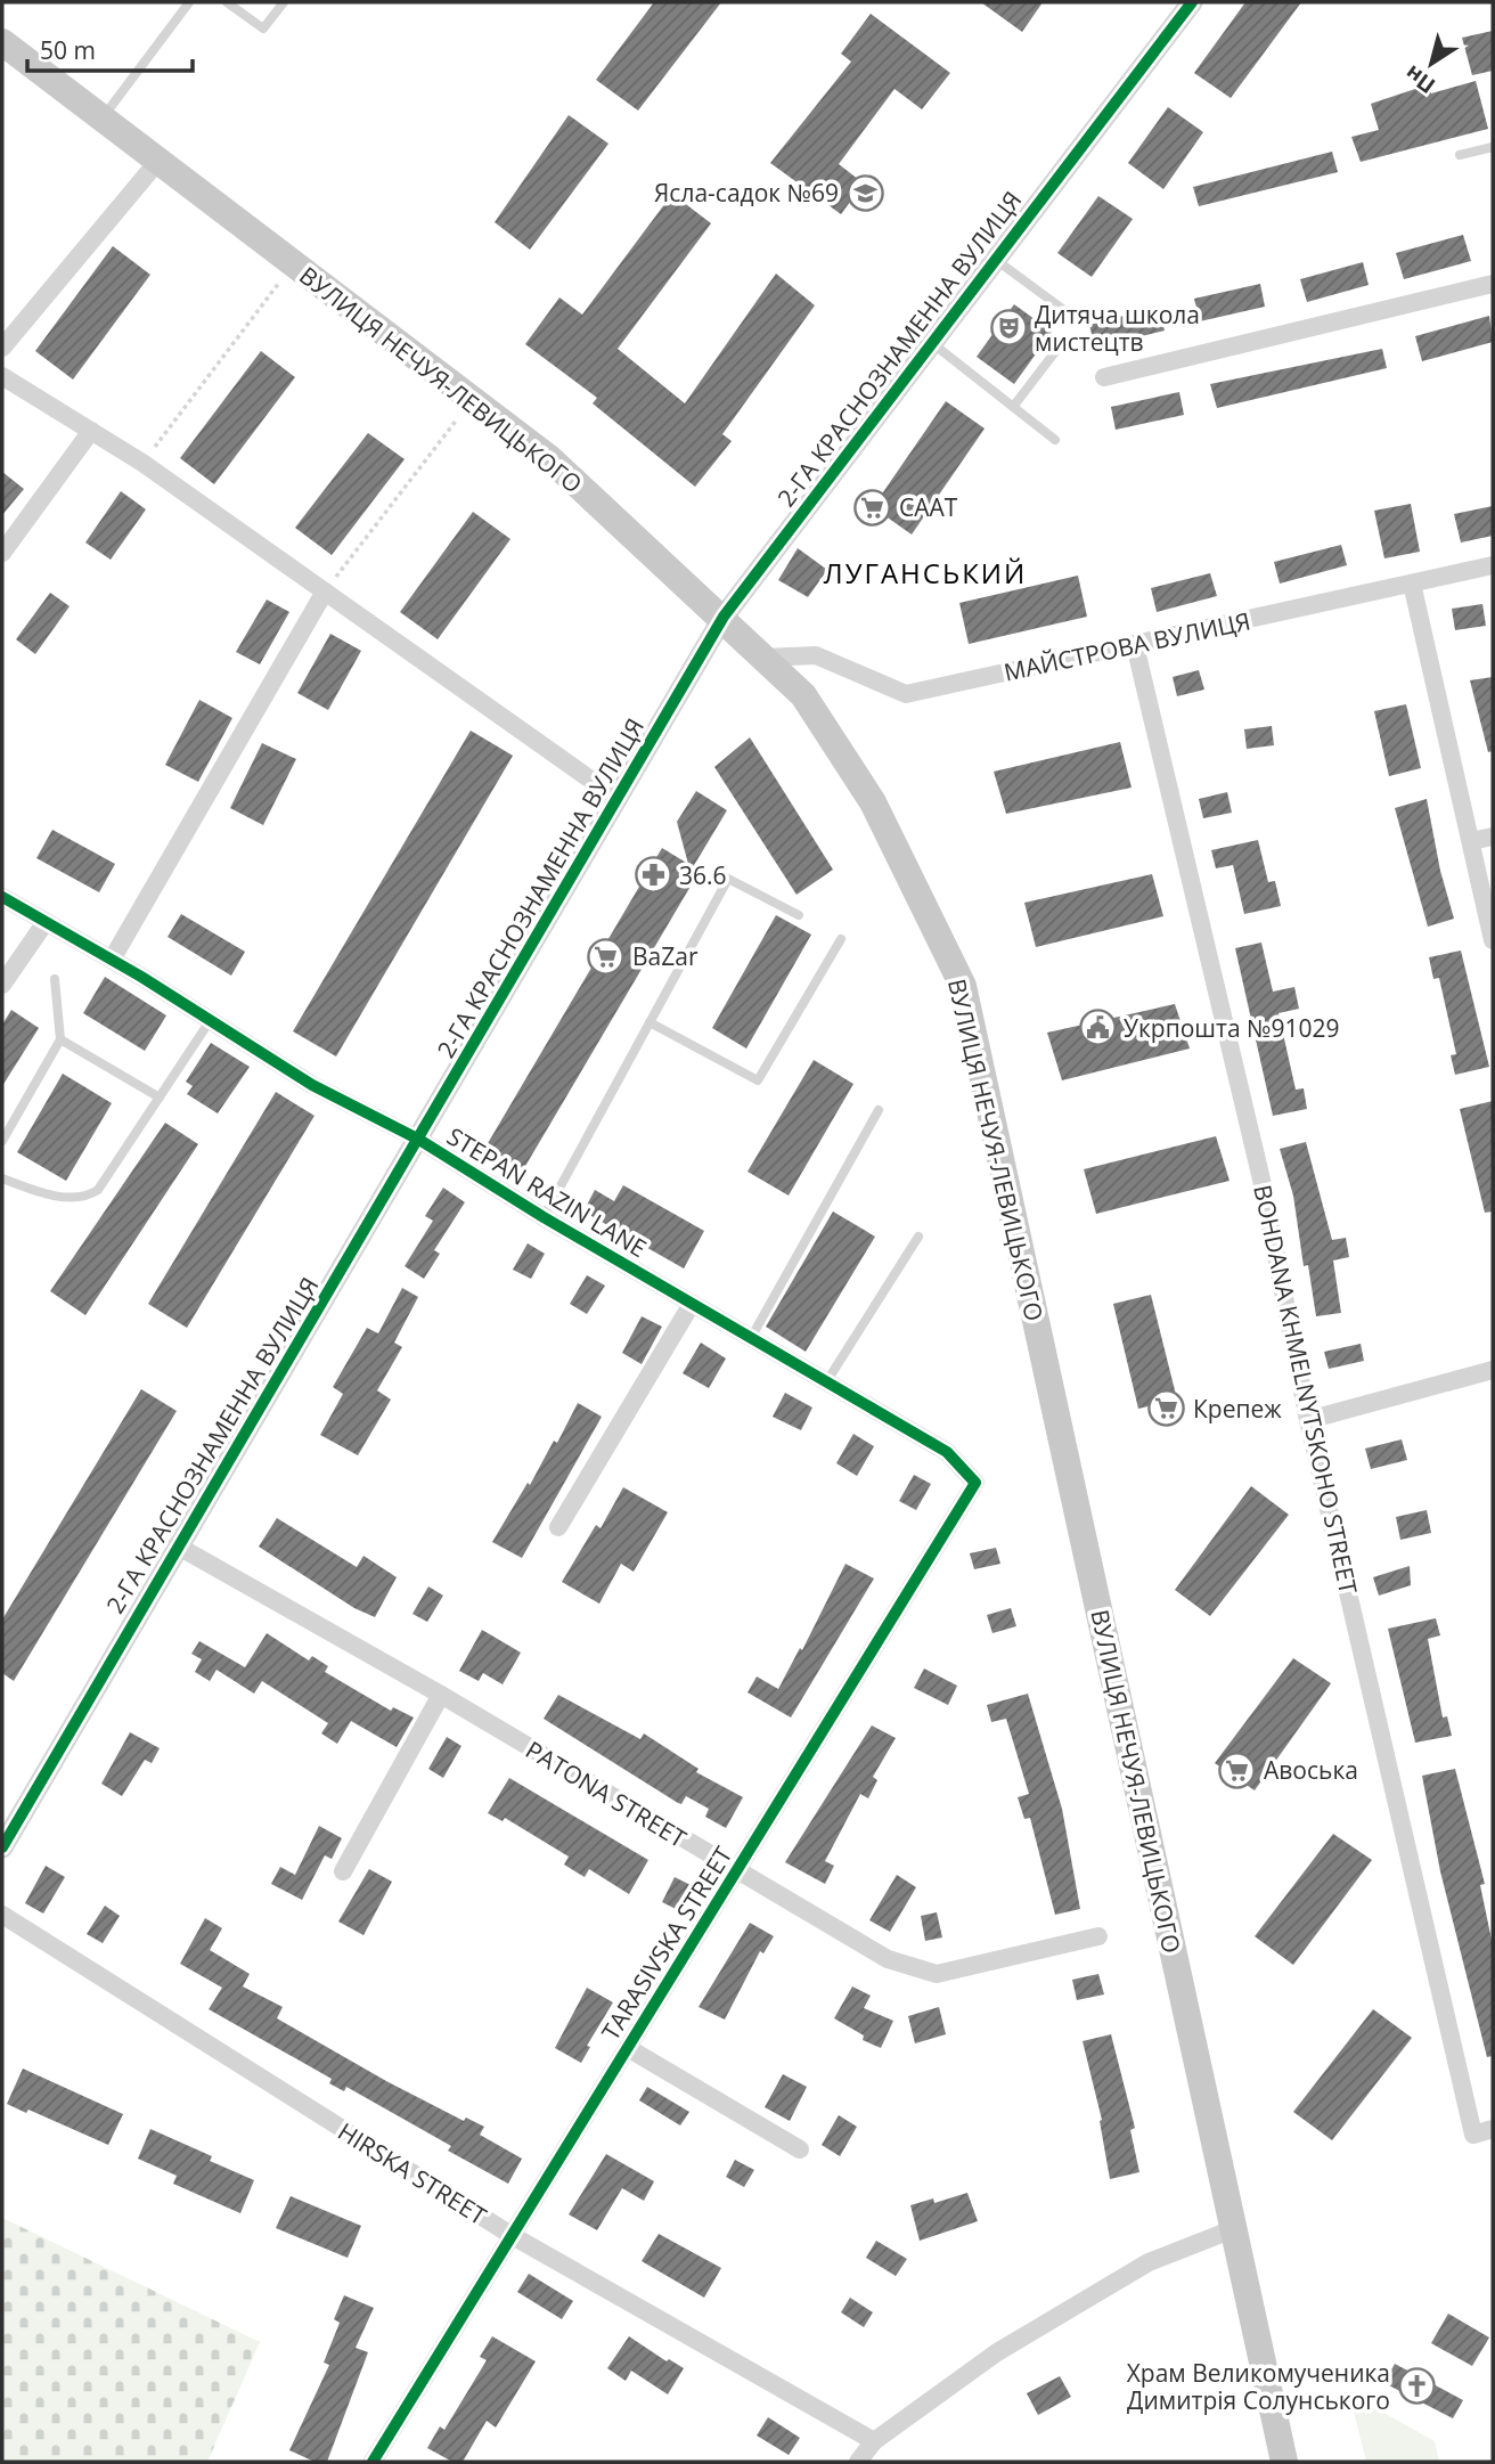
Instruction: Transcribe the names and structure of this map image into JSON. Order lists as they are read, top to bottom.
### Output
{
  "streets": {
    "main road": ["ВУЛИЦЯ НЕЧУЯ-ЛЕВИЦЬКОГО"],
    "street": [
      "2-ГА КРАСНОЗНАМЕННА ВУЛИЦЯ",
      "МАЙСТРОВА ВУЛИЦЯ",
      "STEPAN RAZIN LANE",
      "BOHDANA KHMELNYTSKOHO STREET",
      "PATONA STREET",
      "TARASIVSKA STREET",
      "HIRSKA STREET"
    ]
  },
  "crossings": [
    ["2-ГА КРАСНОЗНАМЕННА ВУЛИЦЯ", "ВУЛИЦЯ НЕЧУЯ-ЛЕВИЦЬКОГО"],
    ["2-ГА КРАСНОЗНАМЕННА ВУЛИЦЯ", "STEPAN RAZIN LANE"],
    ["2-ГА КРАСНОЗНАМЕННА ВУЛИЦЯ", "PATONA STREET"],
    ["ВУЛИЦЯ НЕЧУЯ-ЛЕВИЦЬКОГО", "МАЙСТРОВА ВУЛИЦЯ"],
    ["МАЙСТРОВА ВУЛИЦЯ", "BOHDANA KHMELNYTSKOHO STREET"],
    ["STEPAN RAZIN LANE", "TARASIVSKA STREET"],
    ["PATONA STREET", "TARASIVSKA STREET"],
    ["TARASIVSKA STREET", "HIRSKA STREET"]
  ],
  "districts": ["ЛУГАНСЬКИЙ"],
  "places": {
    "school or university": ["Ясла-садок №69"],
    "theatre": ["Дитяча школа мистецтв"],
    "supermarket": [
      "СААТ",
      "BaZar",
      "Крепеж",
      "Авоська"
    ],
    "pharmacy": ["36.6"],
    "public building": ["Укрпошта №91029"],
    "church": ["Храм Великомученика Димитрія Солунського"]
  },
  "scale_bar": "50 m",
  "north": "bottom left"
}
